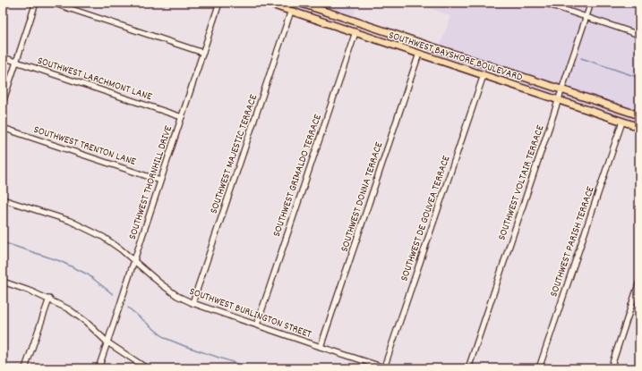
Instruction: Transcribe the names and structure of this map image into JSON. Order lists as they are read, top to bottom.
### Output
{
  "streets": {
    "main road": ["SOUTHWEST BAYSHORE BOULEVARD"],
    "street": [
      "SOUTHWEST LARCHMONT LANE",
      "SOUTHWEST TRENTON LANE",
      "SOUTHWEST MAJESTIC TERRACE",
      "SOUTHWEST GRIMALDO TERRACE",
      "SOUTHWEST THORNHILL DRIVE",
      "SOUTHWEST VOLTAIR TERRACE",
      "SOUTHWEST DONNA TERRACE",
      "SOUTHWEST DE GOUVEA TERRACE",
      "SOUTHWEST PARISH TERRACE",
      "SOUTHWEST BURLINGTON STREET"
    ]
  },
  "crossings": [
    ["SOUTHWEST BAYSHORE BOULEVARD", "SOUTHWEST MAJESTIC TERRACE"],
    ["SOUTHWEST BAYSHORE BOULEVARD", "SOUTHWEST GRIMALDO TERRACE"],
    ["SOUTHWEST BAYSHORE BOULEVARD", "SOUTHWEST VOLTAIR TERRACE"],
    ["SOUTHWEST BAYSHORE BOULEVARD", "SOUTHWEST DONNA TERRACE"],
    ["SOUTHWEST BAYSHORE BOULEVARD", "SOUTHWEST DE GOUVEA TERRACE"],
    ["SOUTHWEST BAYSHORE BOULEVARD", "SOUTHWEST PARISH TERRACE"],
    ["SOUTHWEST LARCHMONT LANE", "SOUTHWEST THORNHILL DRIVE"],
    ["SOUTHWEST TRENTON LANE", "SOUTHWEST THORNHILL DRIVE"],
    ["SOUTHWEST MAJESTIC TERRACE", "SOUTHWEST BURLINGTON STREET"],
    ["SOUTHWEST GRIMALDO TERRACE", "SOUTHWEST BURLINGTON STREET"],
    ["SOUTHWEST THORNHILL DRIVE", "SOUTHWEST BURLINGTON STREET"],
    ["SOUTHWEST DONNA TERRACE", "SOUTHWEST BURLINGTON STREET"],
    ["SOUTHWEST DE GOUVEA TERRACE", "SOUTHWEST BURLINGTON STREET"]
  ]
}
